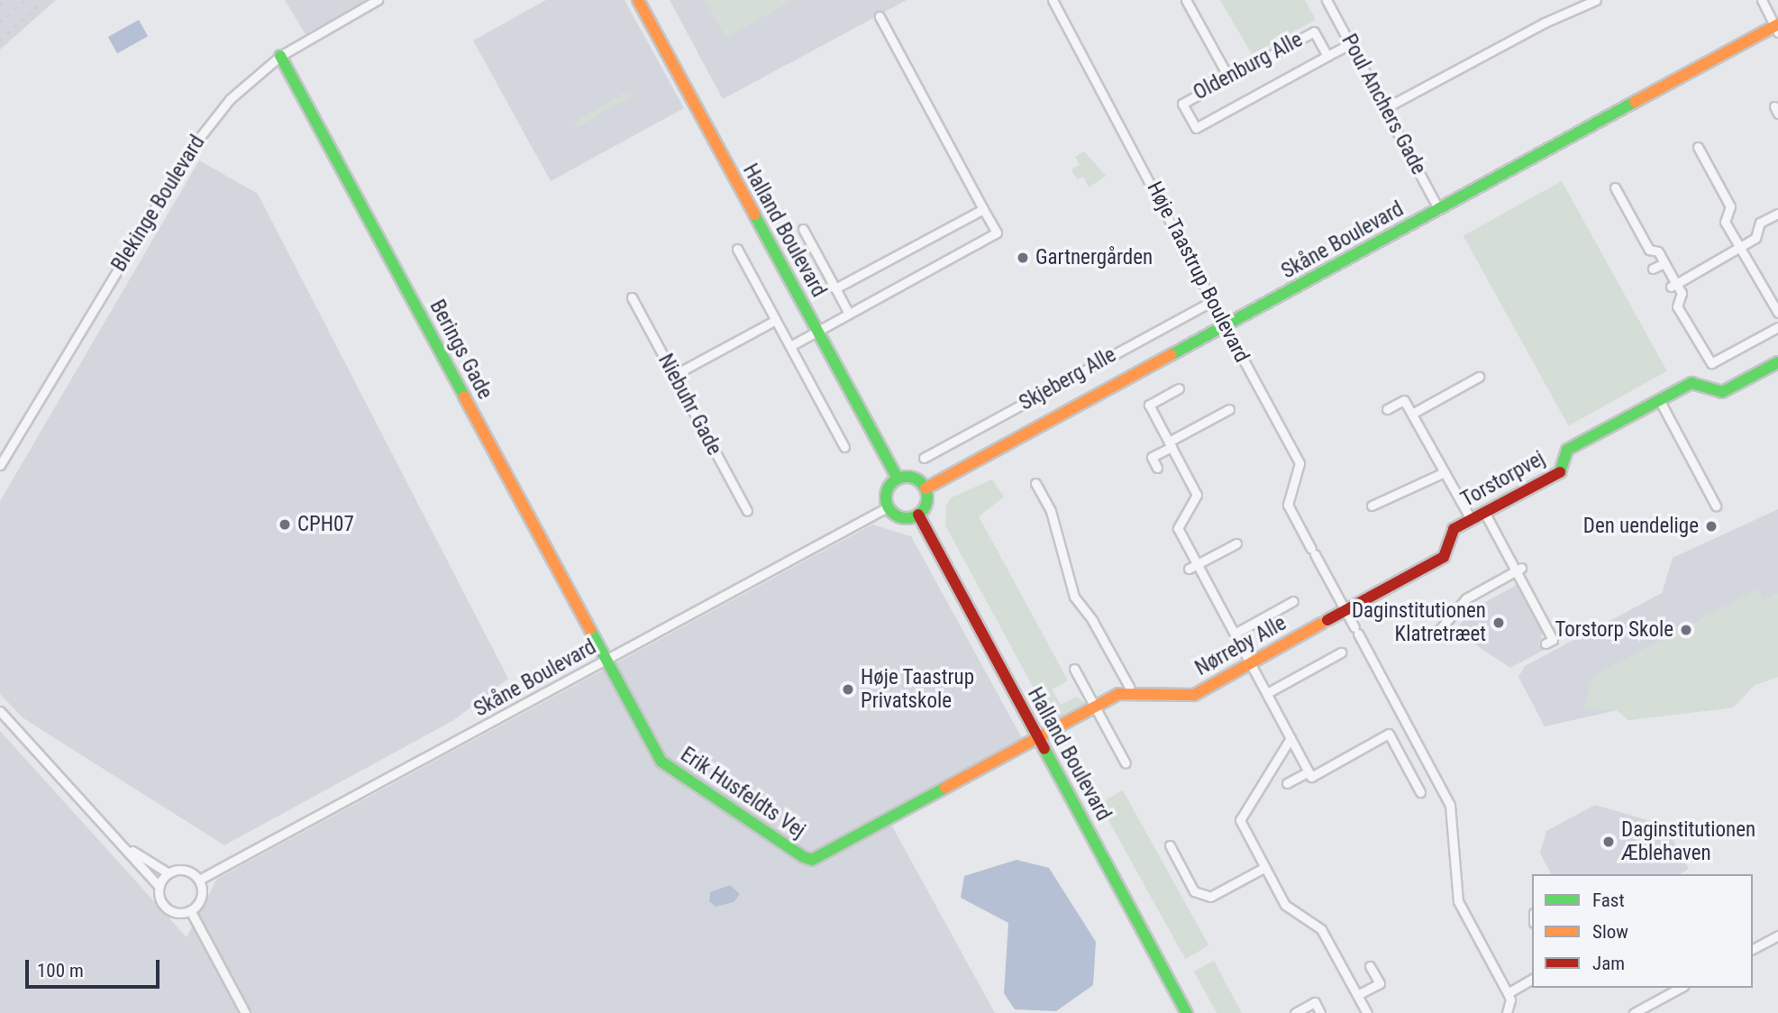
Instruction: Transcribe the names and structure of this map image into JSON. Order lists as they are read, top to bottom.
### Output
{
  "streets": {
    "street": [
      "Oldenburg Alle",
      "Poul Anchers Gade",
      "Blekinge Boulevard",
      "Halland Boulevard",
      "Skåne Boulevard",
      "Høje Taastrup Boulevard",
      "Berings Gade",
      "Skjeberg Alle",
      "Niebuhr Gade",
      "Torstorpvej",
      "Nørreby Alle",
      "Erik Husfeldts Vej"
    ]
  },
  "crossings": [
    ["Oldenburg Alle", "Poul Anchers Gade"],
    ["Poul Anchers Gade", "Skåne Boulevard"],
    ["Blekinge Boulevard", "Berings Gade"],
    ["Halland Boulevard", "Skåne Boulevard"],
    ["Halland Boulevard", "Nørreby Alle"],
    ["Halland Boulevard", "Erik Husfeldts Vej"],
    ["Skåne Boulevard", "Berings Gade"],
    ["Skåne Boulevard", "Erik Husfeldts Vej"],
    ["Høje Taastrup Boulevard", "Skjeberg Alle"],
    ["Høje Taastrup Boulevard", "Nørreby Alle"],
    ["Berings Gade", "Erik Husfeldts Vej"],
    ["Torstorpvej", "Nørreby Alle"],
    ["Nørreby Alle", "Erik Husfeldts Vej"]
  ],
  "places": [
    "Gartnergården",
    "CPH07",
    "Den uendelige",
    "Daginstitutionen Klatretræet",
    "Torstorp Skole",
    "Høje Taastrup Privatskole",
    "Daginstitutionen Æblehaven"
  ],
  "legend": ["Fast", "Slow", "Jam"],
  "scale_bar": "100 m"
}
